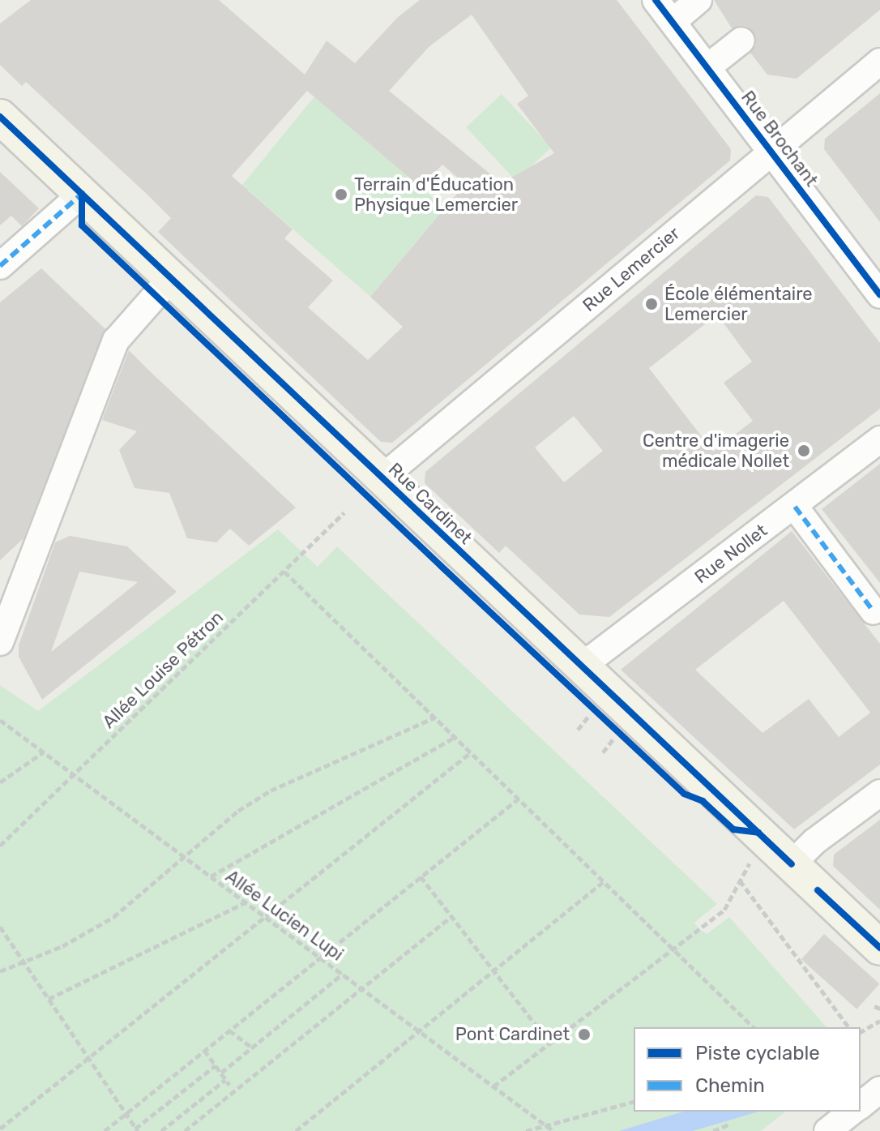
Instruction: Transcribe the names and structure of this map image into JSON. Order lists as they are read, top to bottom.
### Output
{
  "streets": {
    "main road": ["Rue Cardinet"],
    "street": ["Rue Brochant", "Rue Lemercier", "Rue Nollet"],
    "path": ["Allée Louise Pétron", "Allée Lucien Lupi"]
  },
  "crossings": [
    ["Rue Brochant", "Rue Lemercier"],
    ["Rue Lemercier", "Rue Cardinet"],
    ["Rue Cardinet", "Rue Nollet"],
    ["Allée Louise Pétron", "Allée Lucien Lupi"]
  ],
  "places": [
    "Terrain d'Éducation Physique Lemercier",
    "École élémentaire Lemercier",
    "Centre d'imagerie médicale Nollet",
    "Pont Cardinet"
  ],
  "legend": ["Piste cyclable", "Chemin"]
}
